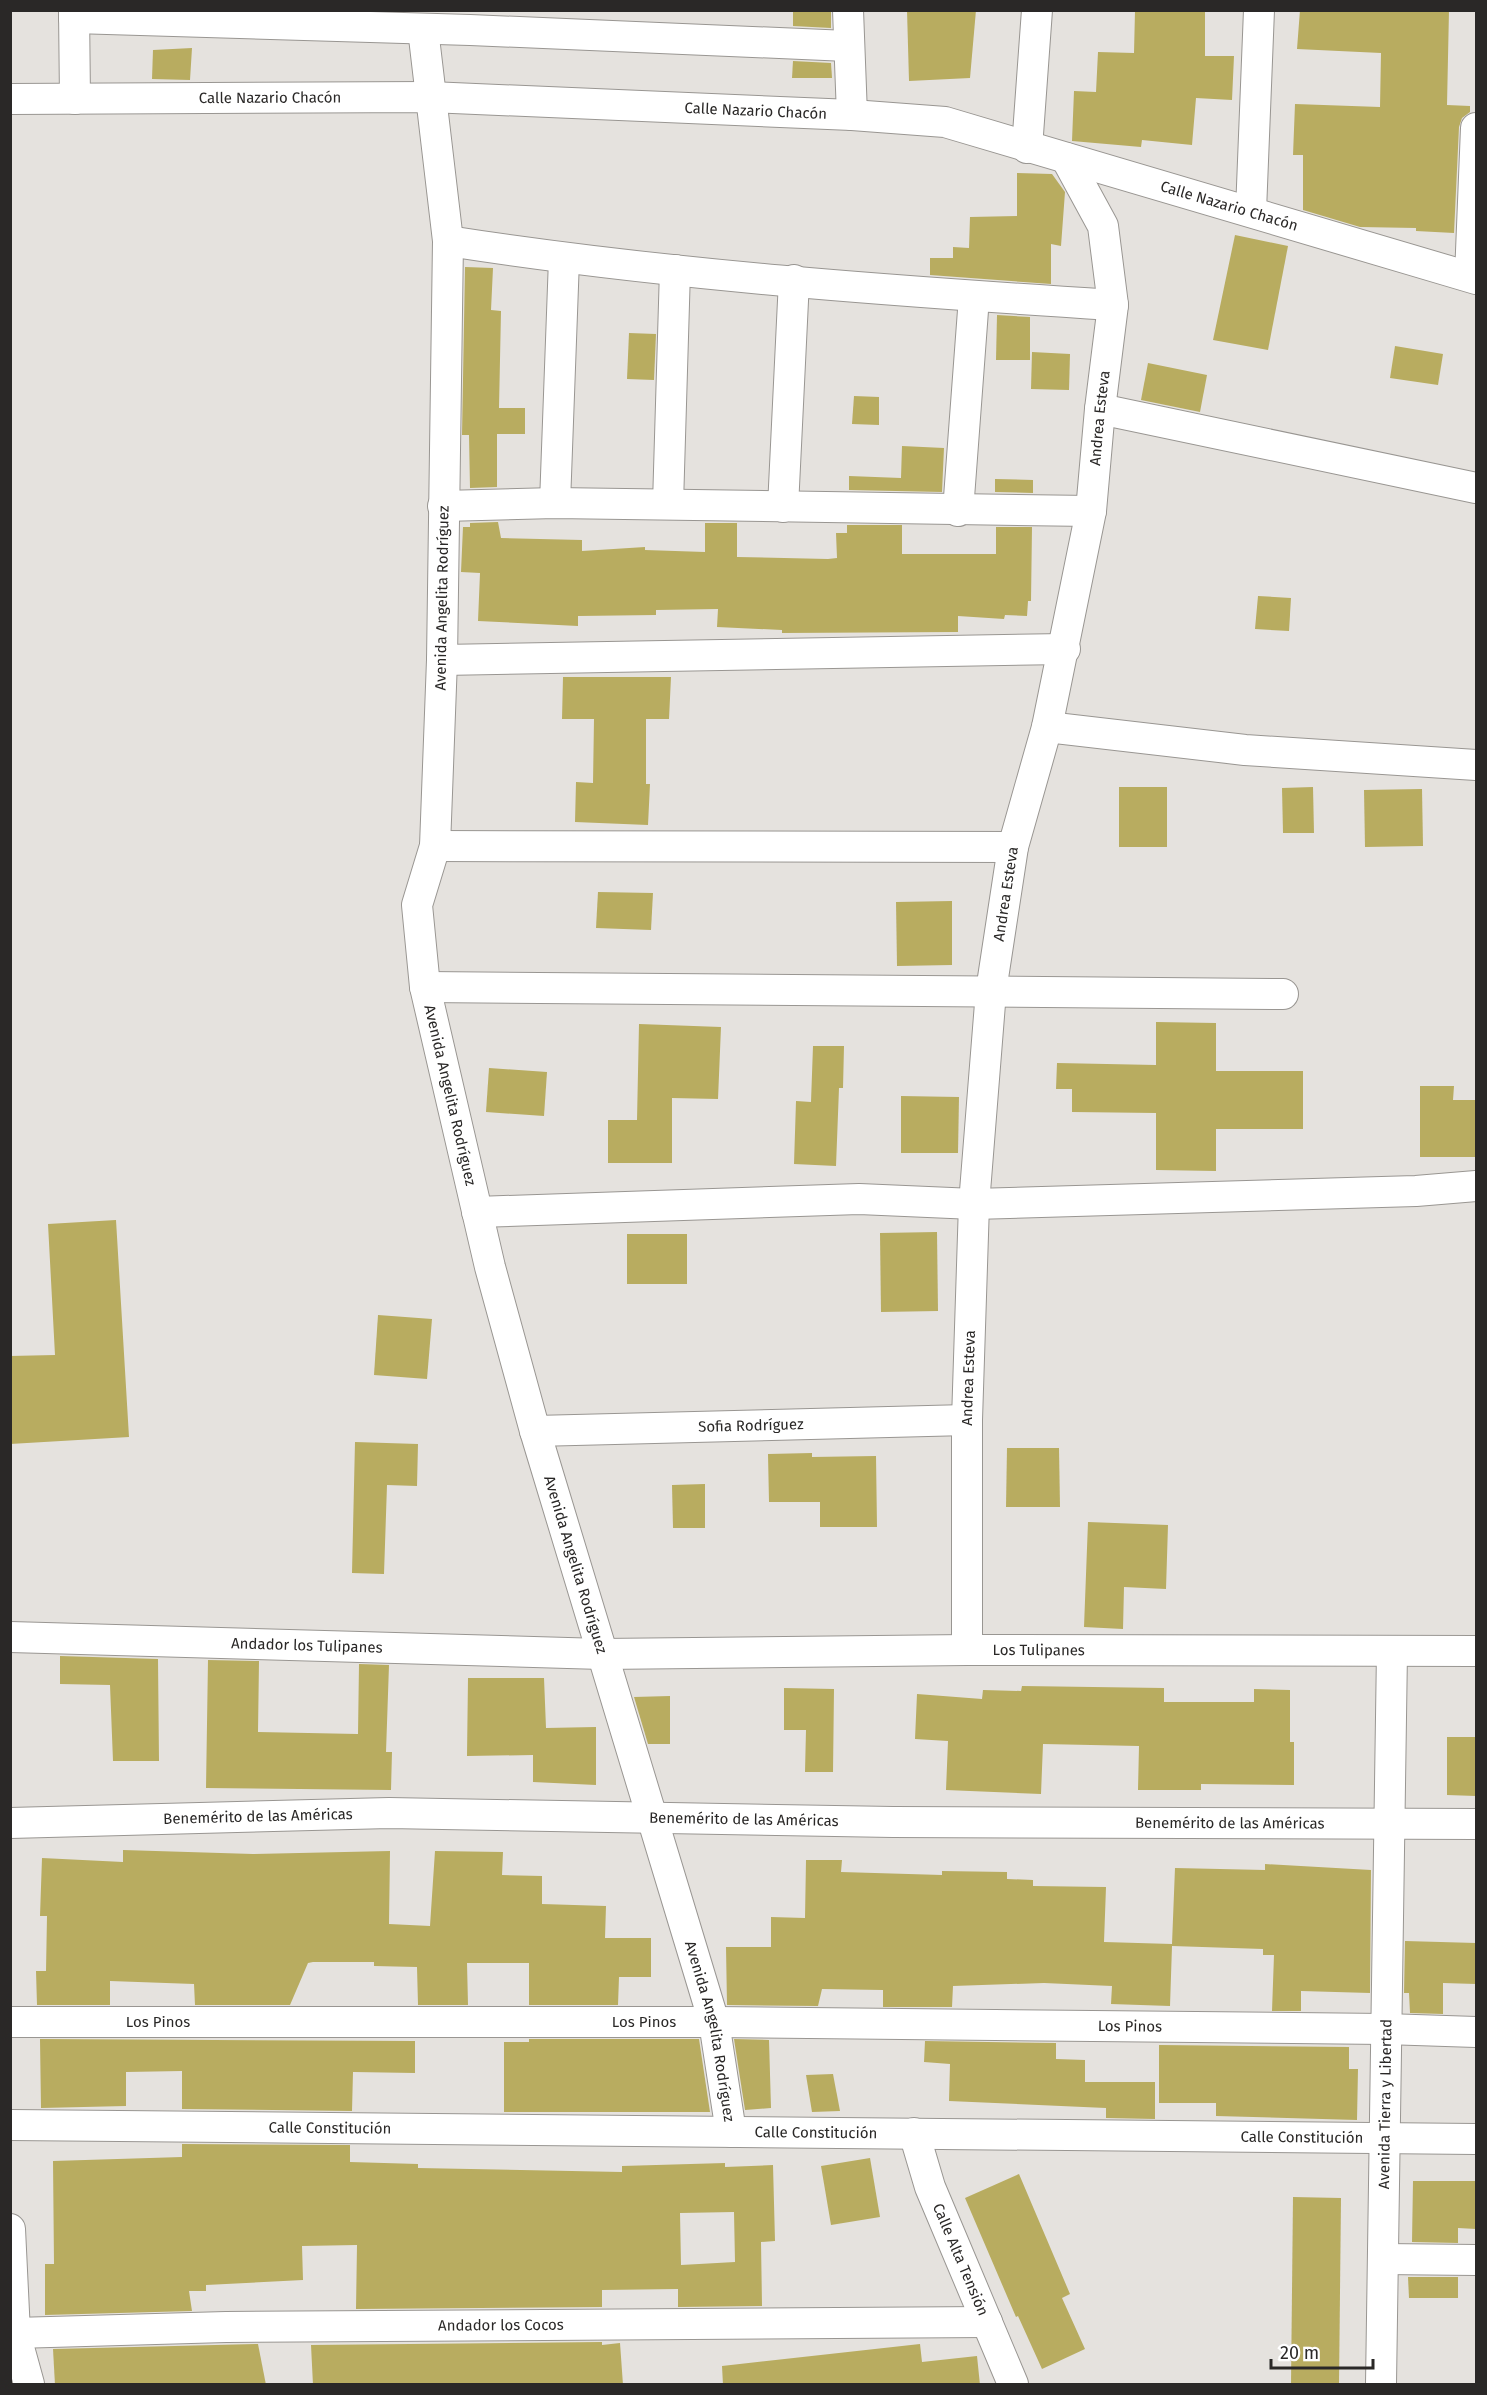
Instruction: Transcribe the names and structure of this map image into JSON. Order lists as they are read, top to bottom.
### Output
{
  "streets": {
    "street": [
      "Calle Nazario Chacón",
      "Andrea Esteva",
      "Avenida Angelita Rodríguez",
      "Sofia Rodríguez",
      "Andador los Tulipanes",
      "Los Tulipanes",
      "Benemérito de las Américas",
      "Los Pinos",
      "Avenida Tierra y Libertad",
      "Calle Constitución",
      "Calle Alta Tensión",
      "Andador los Cocos"
    ]
  },
  "crossings": [
    ["Calle Nazario Chacón", "Andrea Esteva"],
    ["Calle Nazario Chacón", "Avenida Angelita Rodríguez"],
    ["Andrea Esteva", "Sofia Rodríguez"],
    ["Andrea Esteva", "Los Tulipanes"],
    ["Avenida Angelita Rodríguez", "Sofia Rodríguez"],
    ["Avenida Angelita Rodríguez", "Andador los Tulipanes"],
    ["Avenida Angelita Rodríguez", "Los Tulipanes"],
    ["Avenida Angelita Rodríguez", "Benemérito de las Américas"],
    ["Avenida Angelita Rodríguez", "Los Pinos"],
    ["Avenida Angelita Rodríguez", "Calle Constitución"],
    ["Andador los Tulipanes", "Los Tulipanes"],
    ["Los Tulipanes", "Avenida Tierra y Libertad"],
    ["Benemérito de las Américas", "Avenida Tierra y Libertad"],
    ["Los Pinos", "Avenida Tierra y Libertad"],
    ["Avenida Tierra y Libertad", "Calle Constitución"],
    ["Calle Constitución", "Calle Alta Tensión"],
    ["Calle Alta Tensión", "Andador los Cocos"]
  ],
  "scale_bar": "20 m"
}
